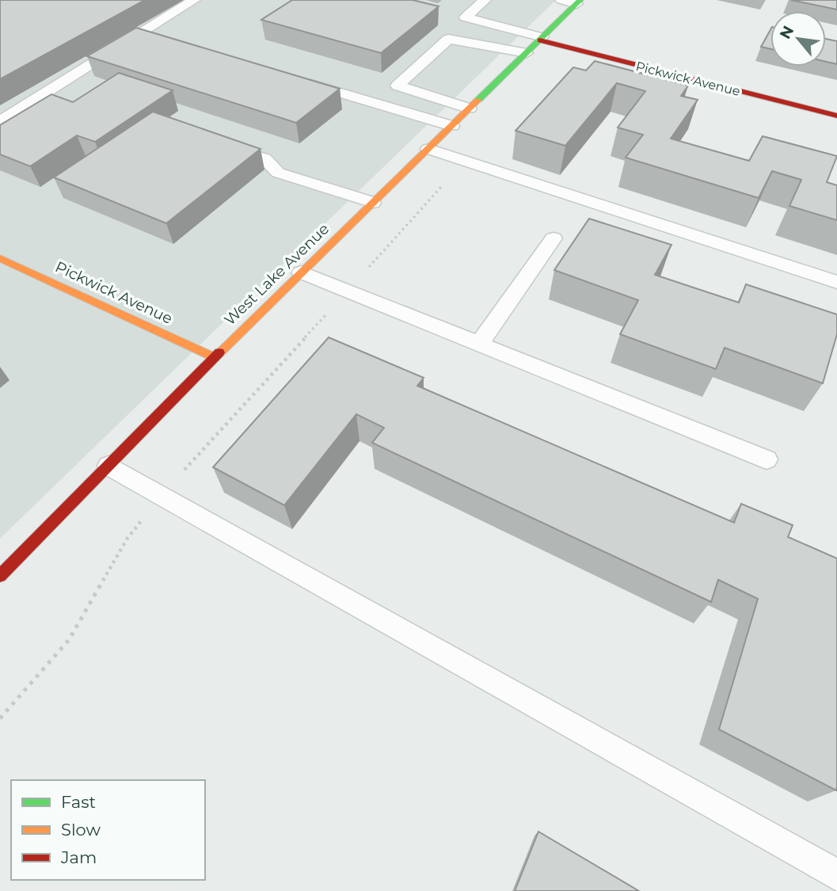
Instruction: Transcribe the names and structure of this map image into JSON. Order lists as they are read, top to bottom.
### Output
{
  "streets": {
    "street": ["Pickwick Avenue", "West Lake Avenue"]
  },
  "crossings": [
    ["Pickwick Avenue", "West Lake Avenue"]
  ],
  "legend": ["Fast", "Slow", "Jam"],
  "north": "top left"
}
